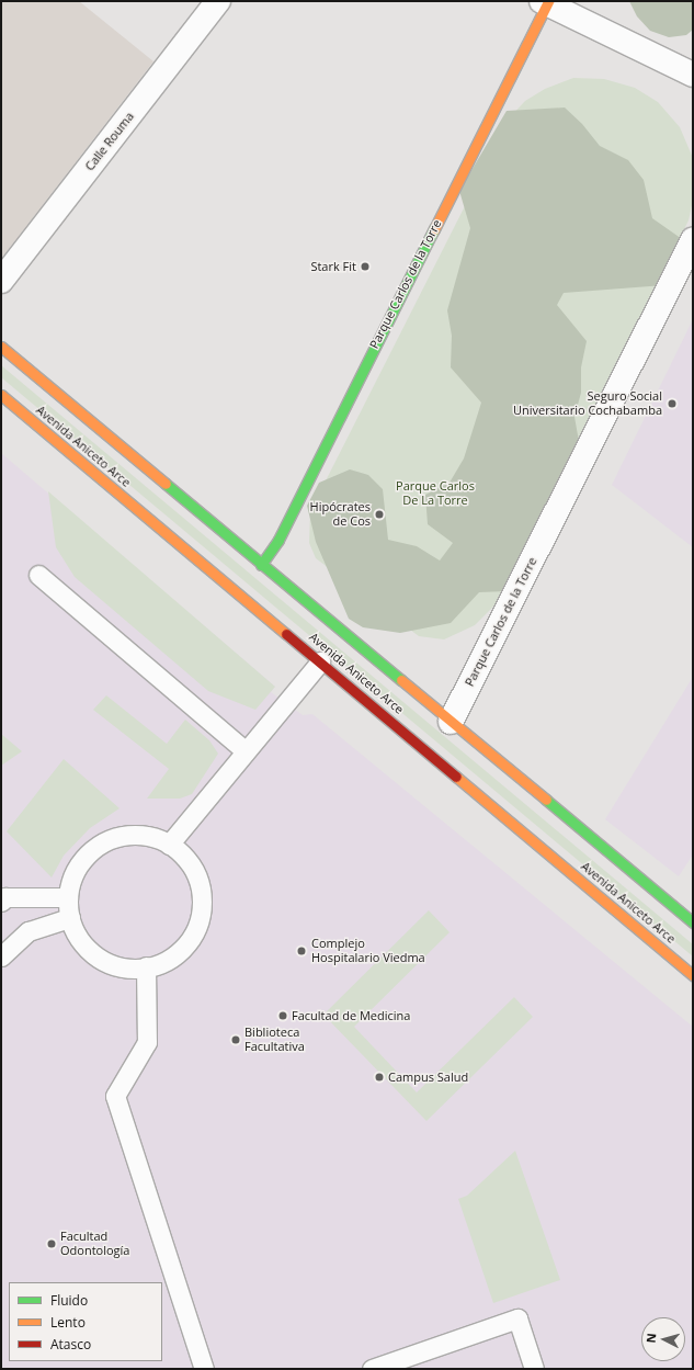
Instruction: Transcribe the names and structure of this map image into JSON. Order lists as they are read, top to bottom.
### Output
{
  "streets": {
    "main road": ["Parque Carlos de la Torre", "Avenida Aniceto Arce"],
    "street": ["Calle Rouma"]
  },
  "crossings": [
    ["Parque Carlos de la Torre", "Avenida Aniceto Arce"]
  ],
  "parks": ["Parque Carlos De La Torre"],
  "places": [
    "Stark Fit",
    "Seguro Social Universitario Cochabamba",
    "Hipócrates de Cos",
    "Complejo Hospitalario Viedma",
    "Facultad de Medicina",
    "Biblioteca Facultativa",
    "Campus Salud",
    "Facultad Odontología"
  ],
  "legend": ["Fluido", "Lento", "Atasco"],
  "north": "left"
}
